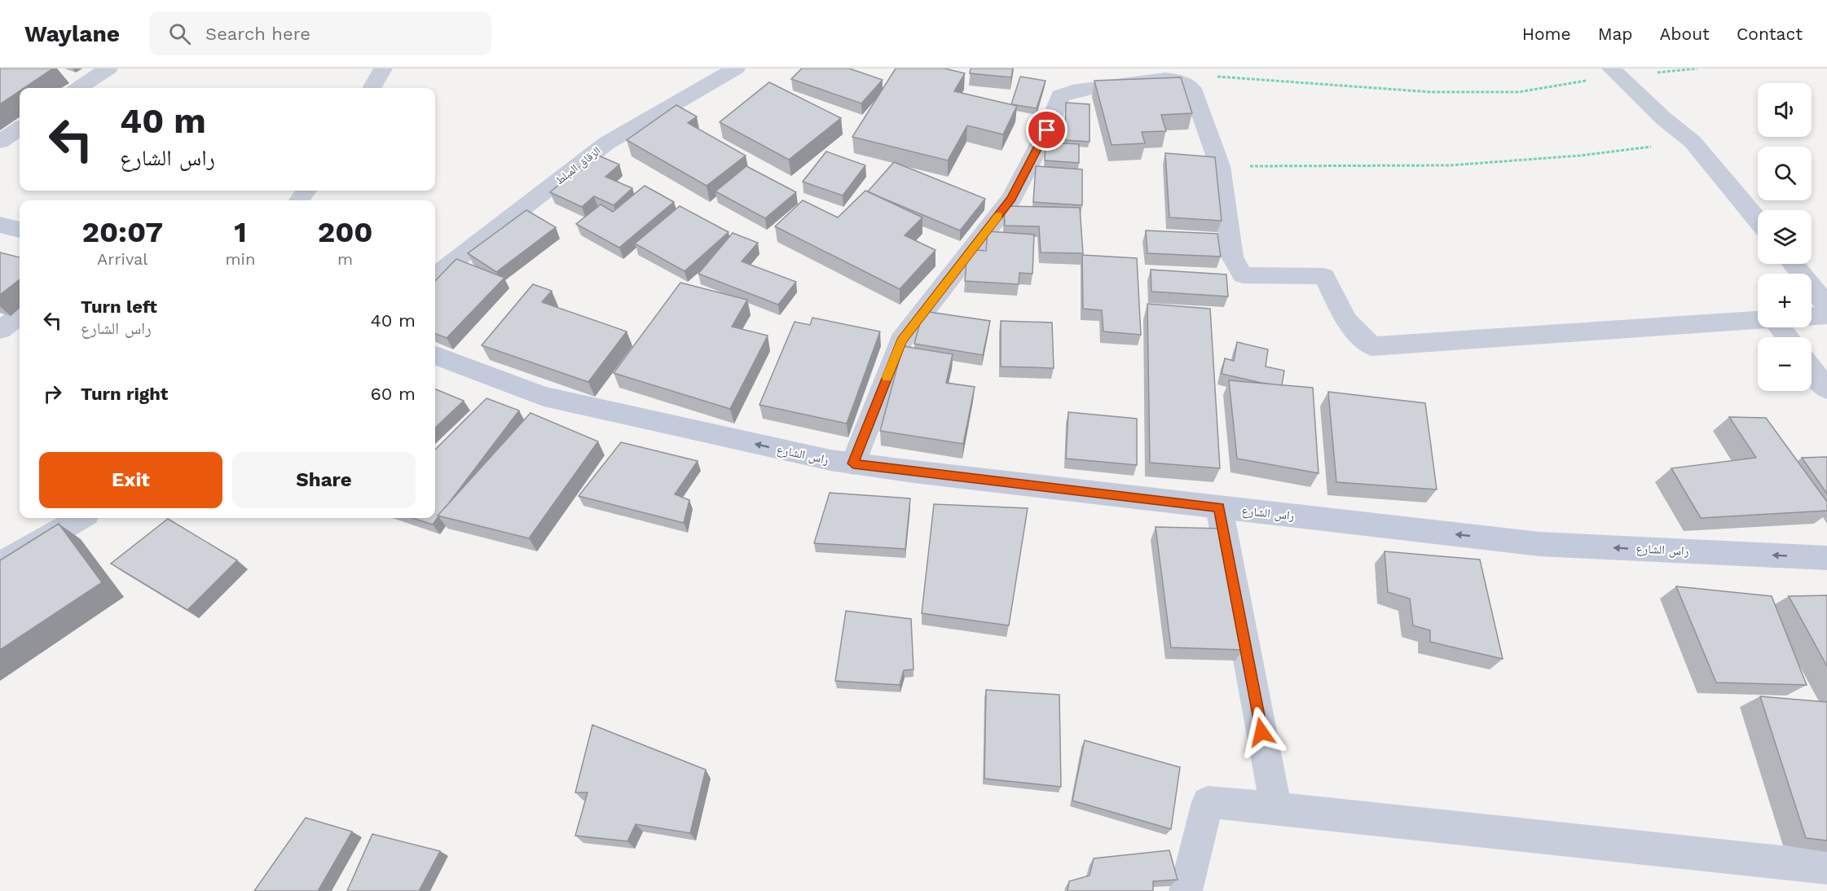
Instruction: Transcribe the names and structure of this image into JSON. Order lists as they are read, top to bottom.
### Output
{
  "streets": {
    "street": ["الزقاق المبلط", "راس الشارع"]
  },
  "one_way": ["راس الشارع"],
  "page": {
    "header": "Waylane",
    "search": "Search here",
    "nav": [
      "Home",
      "Map",
      "About",
      "Contact"
    ],
    "map_buttons": ["+", "−"],
    "turn": ["40 m", "راس الشارع"],
    "eta": [
      "20:07",
      "Arrival",
      "1",
      "min",
      "200",
      "m"
    ],
    "list": [
      {
        "name": "Turn left",
        "note": "راس الشارع",
        "value": "40 m"
      },
      {
        "name": "Turn right",
        "value": "60 m"
      }
    ],
    "buttons": ["Exit", "Share"]
  }
}
